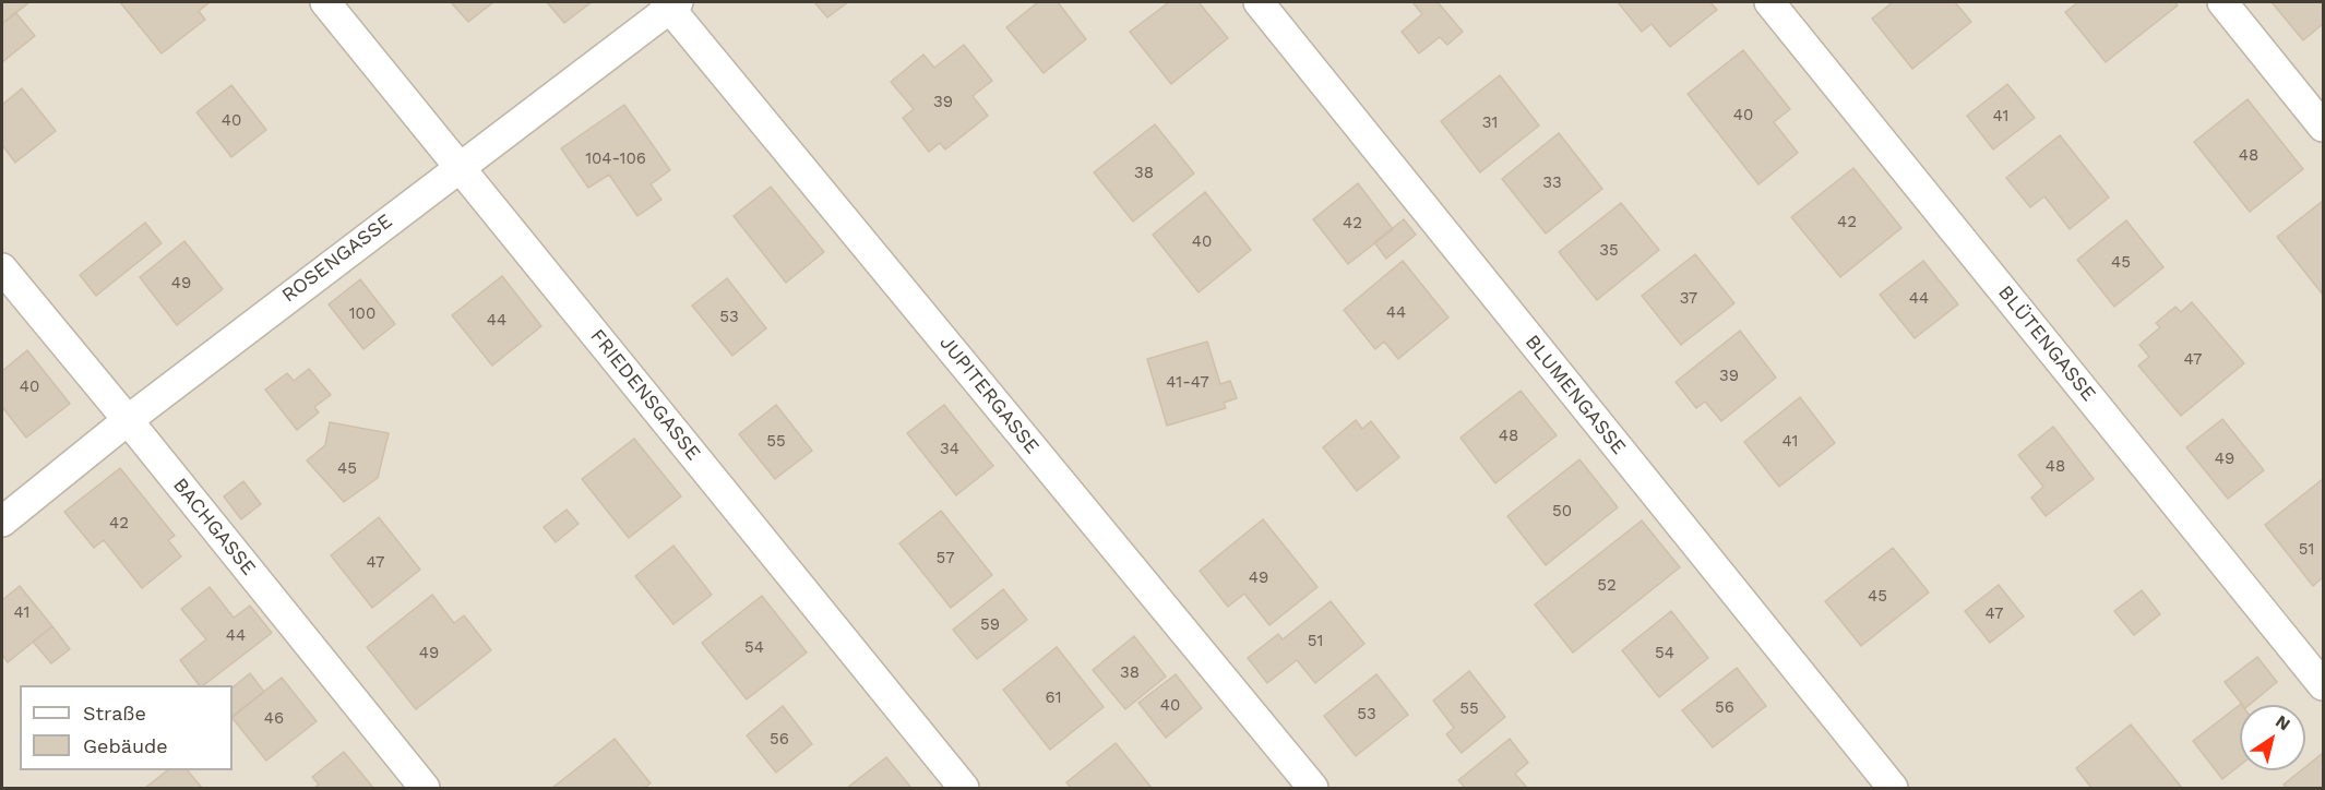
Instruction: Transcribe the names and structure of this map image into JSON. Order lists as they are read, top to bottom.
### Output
{
  "streets": {
    "street": [
      "ROSENGASSE",
      "BLÜTENGASSE",
      "FRIEDENSGASSE",
      "JUPITERGASSE",
      "BLUMENGASSE",
      "BACHGASSE"
    ]
  },
  "crossings": [
    ["ROSENGASSE", "FRIEDENSGASSE"],
    ["ROSENGASSE", "JUPITERGASSE"],
    ["ROSENGASSE", "BACHGASSE"]
  ],
  "house_numbers": [
    "39",
    "40",
    "41",
    "40",
    "31",
    "48",
    "104-106",
    "38",
    "33",
    "42",
    "42",
    "40",
    "35",
    "45",
    "49",
    "37",
    "44",
    "44",
    "100",
    "53",
    "44",
    "47",
    "39",
    "41-47",
    "40",
    "48",
    "55",
    "41",
    "34",
    "49",
    "48",
    "45",
    "50",
    "42",
    "51",
    "57",
    "47",
    "49",
    "52",
    "45",
    "41",
    "47",
    "59",
    "44",
    "51",
    "54",
    "49",
    "54",
    "38",
    "61",
    "40",
    "56",
    "55",
    "53",
    "46",
    "56"
  ],
  "legend": ["Straße", "Gebäude"],
  "north": "top right"
}
